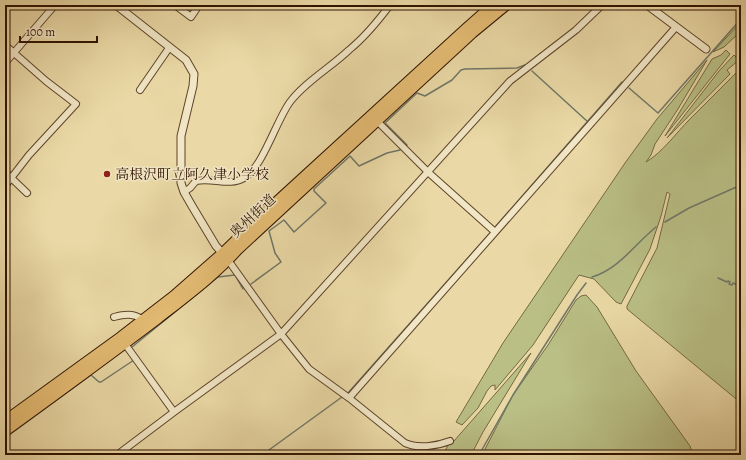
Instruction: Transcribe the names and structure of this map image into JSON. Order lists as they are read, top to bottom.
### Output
{
  "streets": {
    "highway": ["奥州街道"]
  },
  "places": ["高根沢町立阿久津小学校"],
  "scale_bar": "100 m"
}
